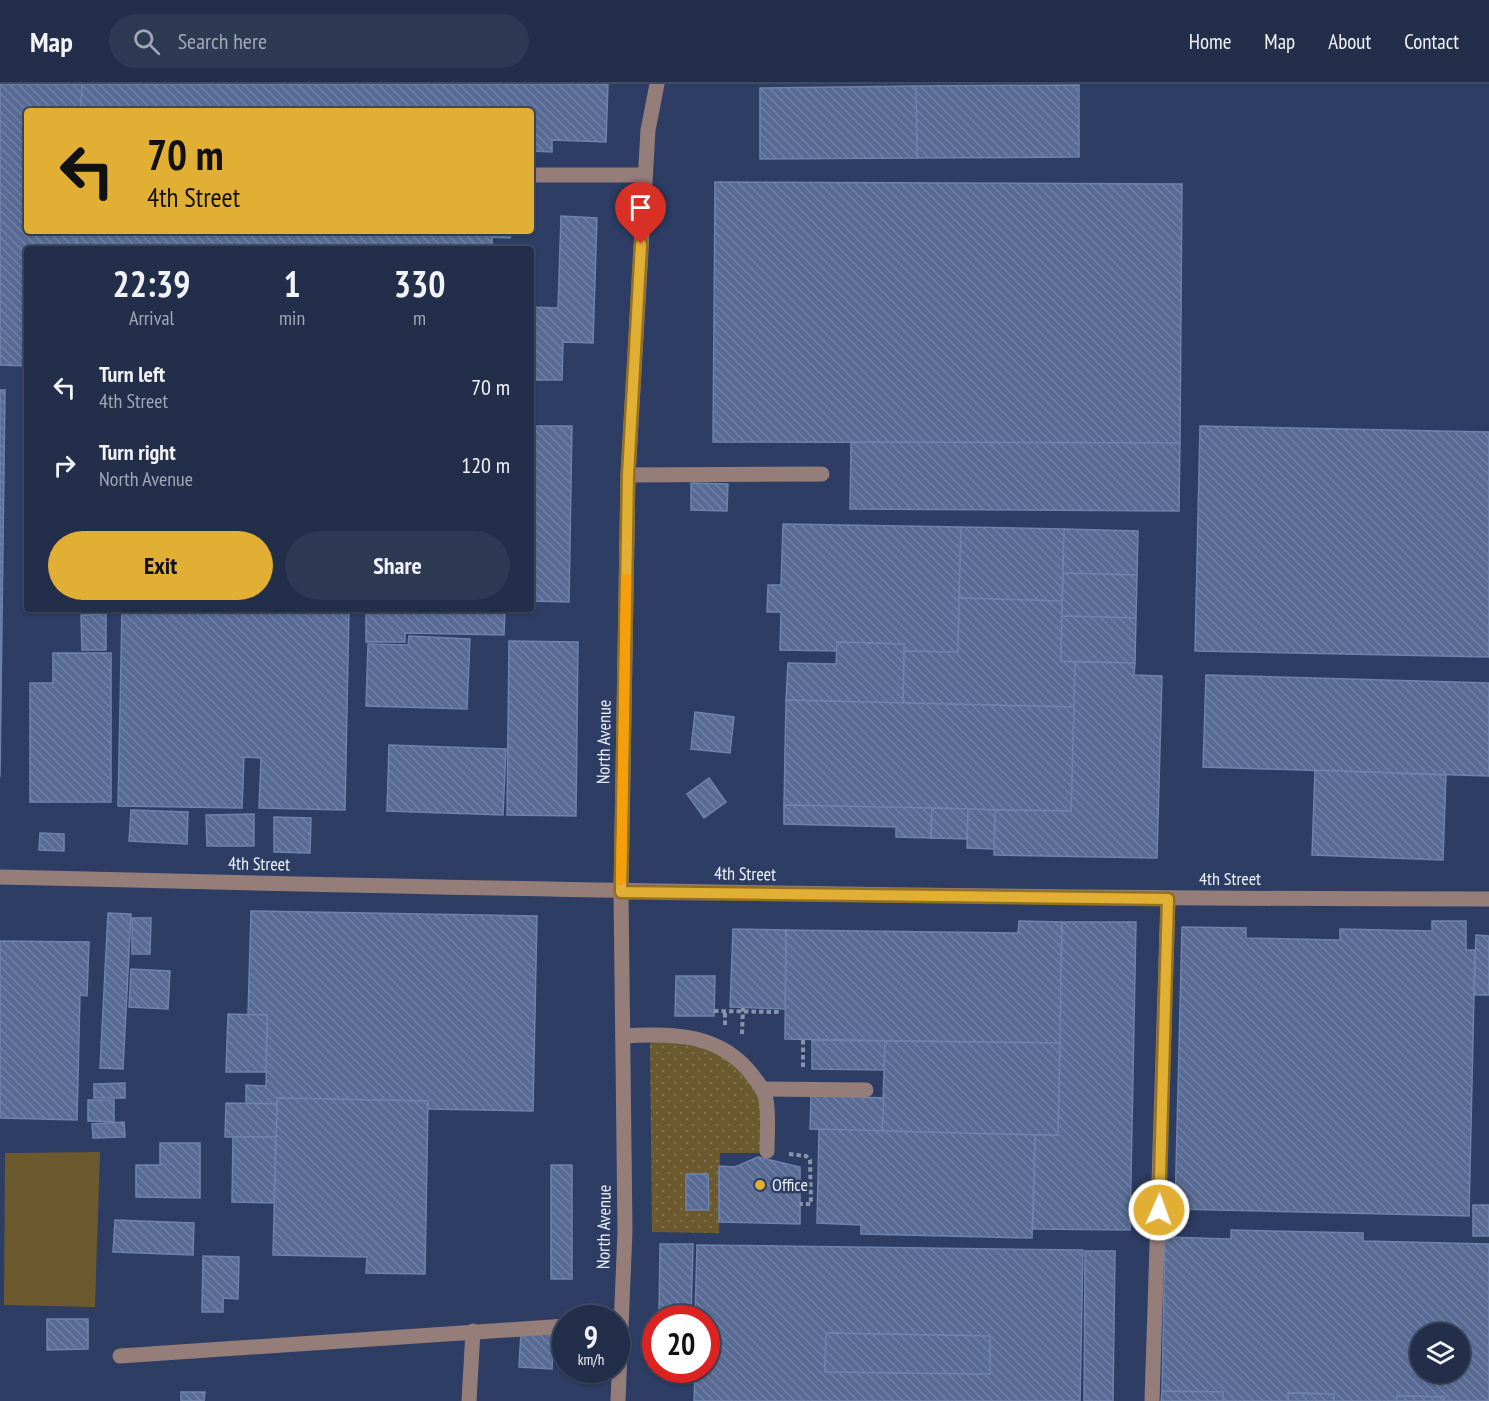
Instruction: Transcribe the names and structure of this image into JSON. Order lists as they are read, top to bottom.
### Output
{
  "streets": {
    "street": ["North Avenue", "4th Street"]
  },
  "crossings": [
    ["North Avenue", "4th Street"]
  ],
  "places": ["Office"],
  "page": {
    "header": "Map",
    "search": "Search here",
    "nav": [
      "Home",
      "Map",
      "About",
      "Contact"
    ],
    "turn": ["70 m", "4th Street"],
    "eta": [
      "22:39",
      "Arrival",
      "1",
      "min",
      "330",
      "m"
    ],
    "list": [
      {
        "name": "Turn left",
        "note": "4th Street",
        "value": "70 m"
      },
      {
        "name": "Turn right",
        "note": "North Avenue",
        "value": "120 m"
      }
    ],
    "buttons": ["Exit", "Share"],
    "speed": "9 km/h",
    "limit": "20"
  }
}
